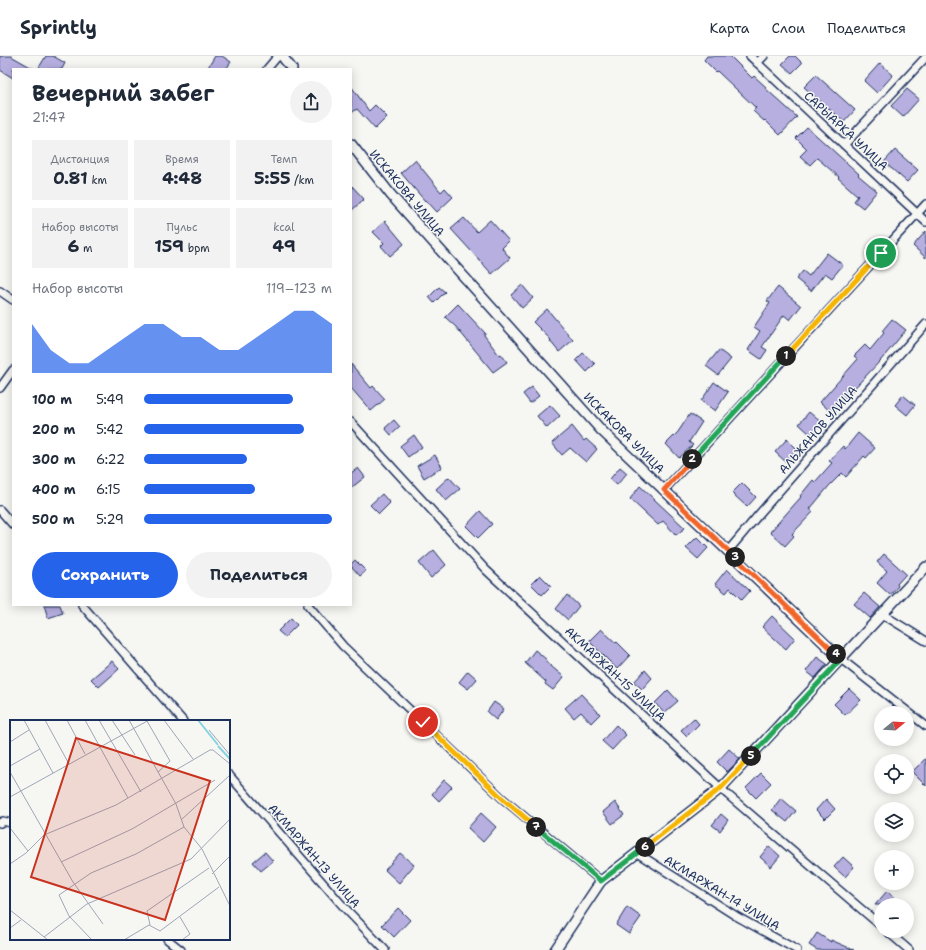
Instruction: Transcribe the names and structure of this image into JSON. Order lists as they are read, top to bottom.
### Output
{
  "streets": {
    "street": [
      "САРЫАРКА УЛИЦА",
      "ИСКАКОВА УЛИЦА",
      "АЛЬЖАНОВ УЛИЦА",
      "АКМАРЖАН-15 УЛИЦА",
      "АКМАРЖАН-13 УЛИЦА",
      "АКМАРЖАН-14 УЛИЦА"
    ]
  },
  "crossings": [
    ["ИСКАКОВА УЛИЦА", "АЛЬЖАНОВ УЛИЦА"]
  ],
  "north": "right",
  "page": {
    "header": "Sprintly",
    "nav": ["Карта", "Слои", "Поделиться"],
    "heading": ["Вечерний забег", "21:47"],
    "stats": [
      ["Дистанция", "0.81 km"],
      ["Время", "4:48"],
      ["Темп", "5:55 /km"],
      ["Набор высоты", "6 m"],
      ["Пульс", "159 bpm"],
      ["kcal", "49"]
    ],
    "chart": ["Набор высоты", "119–123 m"],
    "pins": [
      "1",
      "2",
      "3",
      "4",
      "5",
      "7",
      "6"
    ],
    "list": [
      {
        "name": "100 m",
        "note": "5:49"
      },
      {
        "name": "200 m",
        "note": "5:42"
      },
      {
        "name": "300 m",
        "note": "6:22"
      },
      {
        "name": "400 m",
        "note": "6:15"
      },
      {
        "name": "500 m",
        "note": "5:29"
      }
    ],
    "buttons": ["Сохранить", "Поделиться"],
    "map_buttons": ["+", "−"]
  }
}
